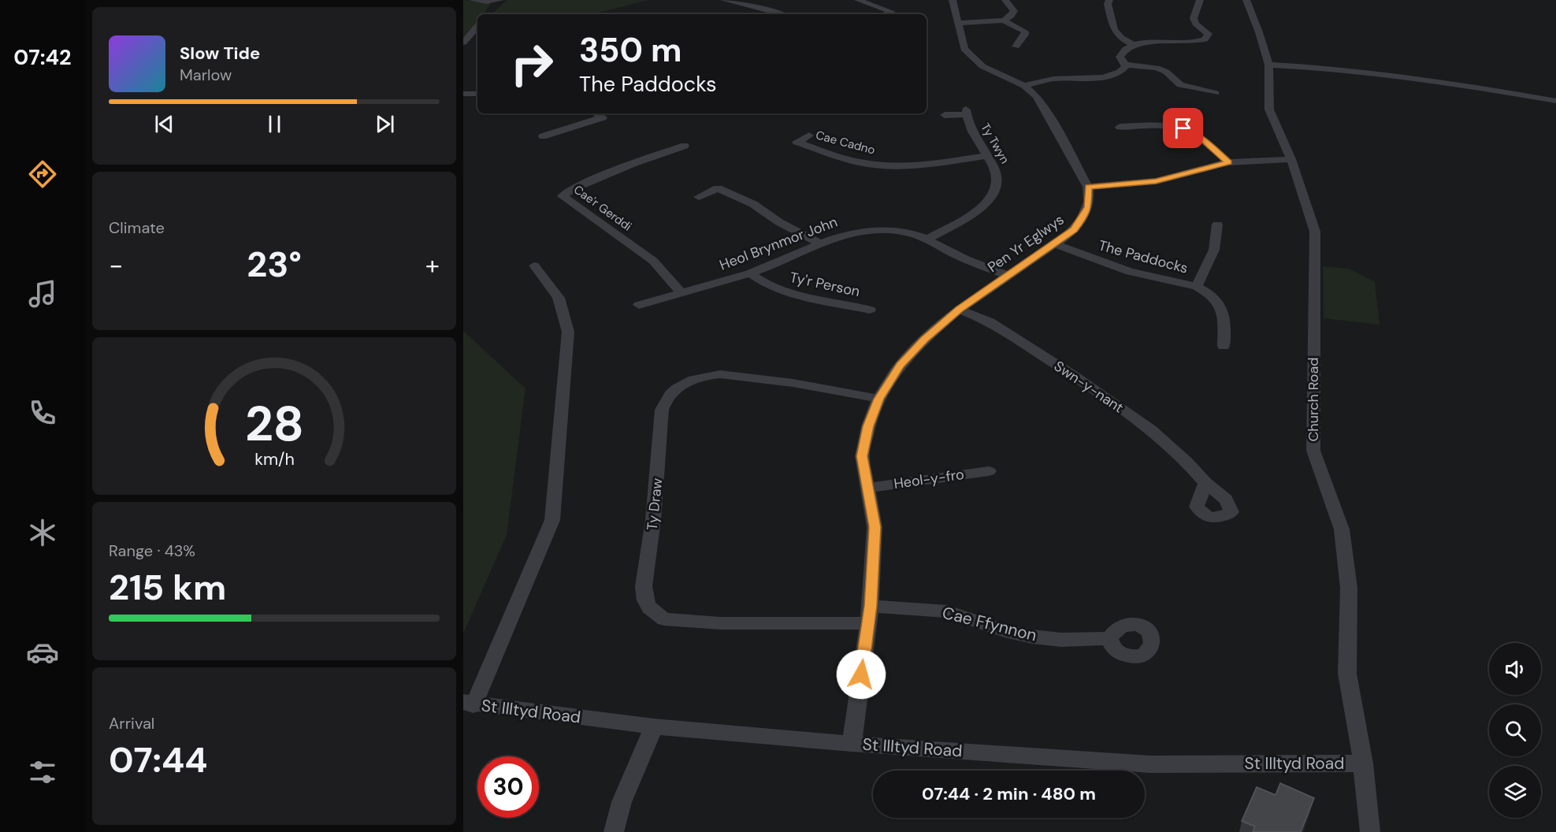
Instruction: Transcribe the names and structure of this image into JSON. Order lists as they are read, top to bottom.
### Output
{
  "streets": {
    "street": [
      "Cae Cadno",
      "Ty Twyn",
      "Cae'r Gerddi",
      "Heol Brynmor John",
      "Pen Yr Eglwys",
      "The Paddocks",
      "Ty'r Person",
      "Swn-y-nant",
      "Church Road",
      "Heol-y-fro",
      "Ty Draw",
      "Cae Ffynnon",
      "St Illtyd Road"
    ]
  },
  "crossings": [
    ["Cae Cadno", "Ty Twyn"],
    ["Ty Twyn", "Heol Brynmor John"],
    ["Cae'r Gerddi", "Heol Brynmor John"],
    ["Heol Brynmor John", "Pen Yr Eglwys"],
    ["Heol Brynmor John", "Ty'r Person"],
    ["Pen Yr Eglwys", "The Paddocks"],
    ["Pen Yr Eglwys", "Swn-y-nant"],
    ["Pen Yr Eglwys", "Heol-y-fro"],
    ["Pen Yr Eglwys", "Ty Draw"],
    ["Pen Yr Eglwys", "Cae Ffynnon"],
    ["Pen Yr Eglwys", "St Illtyd Road"],
    ["Church Road", "St Illtyd Road"],
    ["Ty Draw", "Cae Ffynnon"]
  ],
  "page": {
    "tabs": "07:42",
    "turn": ["350 m", "The Paddocks"],
    "song": ["Slow Tide", "Marlow"],
    "tile": [
      "Climate",
      ["Range · 43%", "215 km"],
      ["Arrival", "07:44"]
    ],
    "heat": ["−", "23°", "+"],
    "limit": "30",
    "trip": "07:44 · 2 min · 480 m",
    "gauge": ["28", "km/h"]
  }
}
